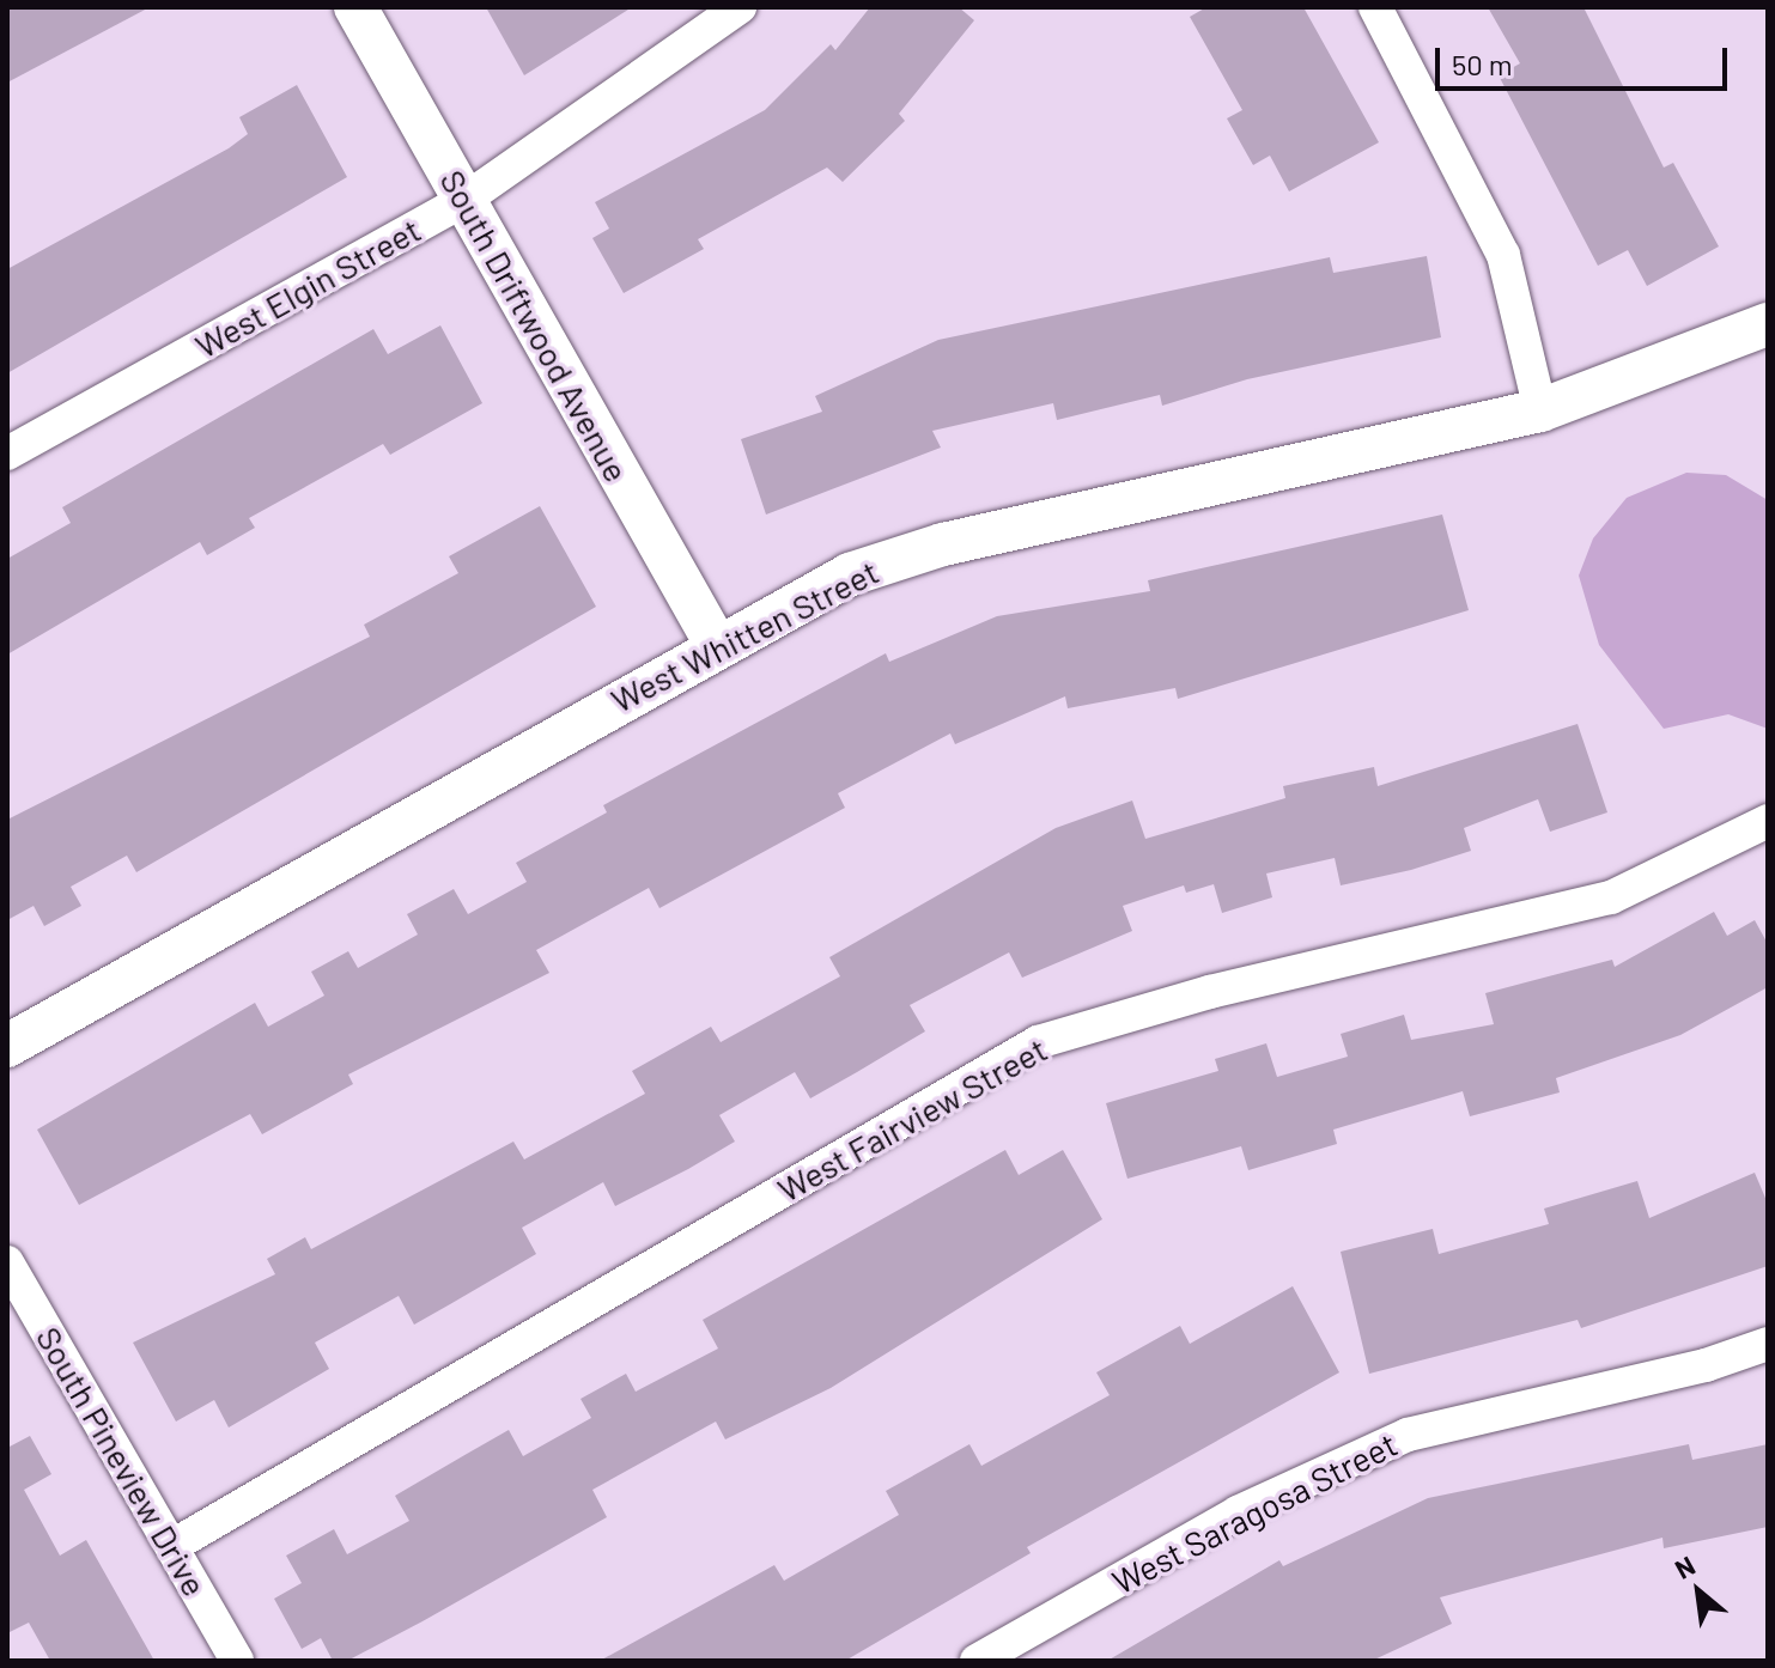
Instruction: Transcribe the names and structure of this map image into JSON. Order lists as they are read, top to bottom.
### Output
{
  "streets": {
    "street": [
      "West Elgin Street",
      "South Driftwood Avenue",
      "West Whitten Street",
      "West Fairview Street",
      "South Pineview Drive",
      "West Saragosa Street"
    ]
  },
  "crossings": [
    ["West Elgin Street", "South Driftwood Avenue"],
    ["South Driftwood Avenue", "West Whitten Street"],
    ["West Fairview Street", "South Pineview Drive"]
  ],
  "scale_bar": "50 m",
  "north": "top left"
}
